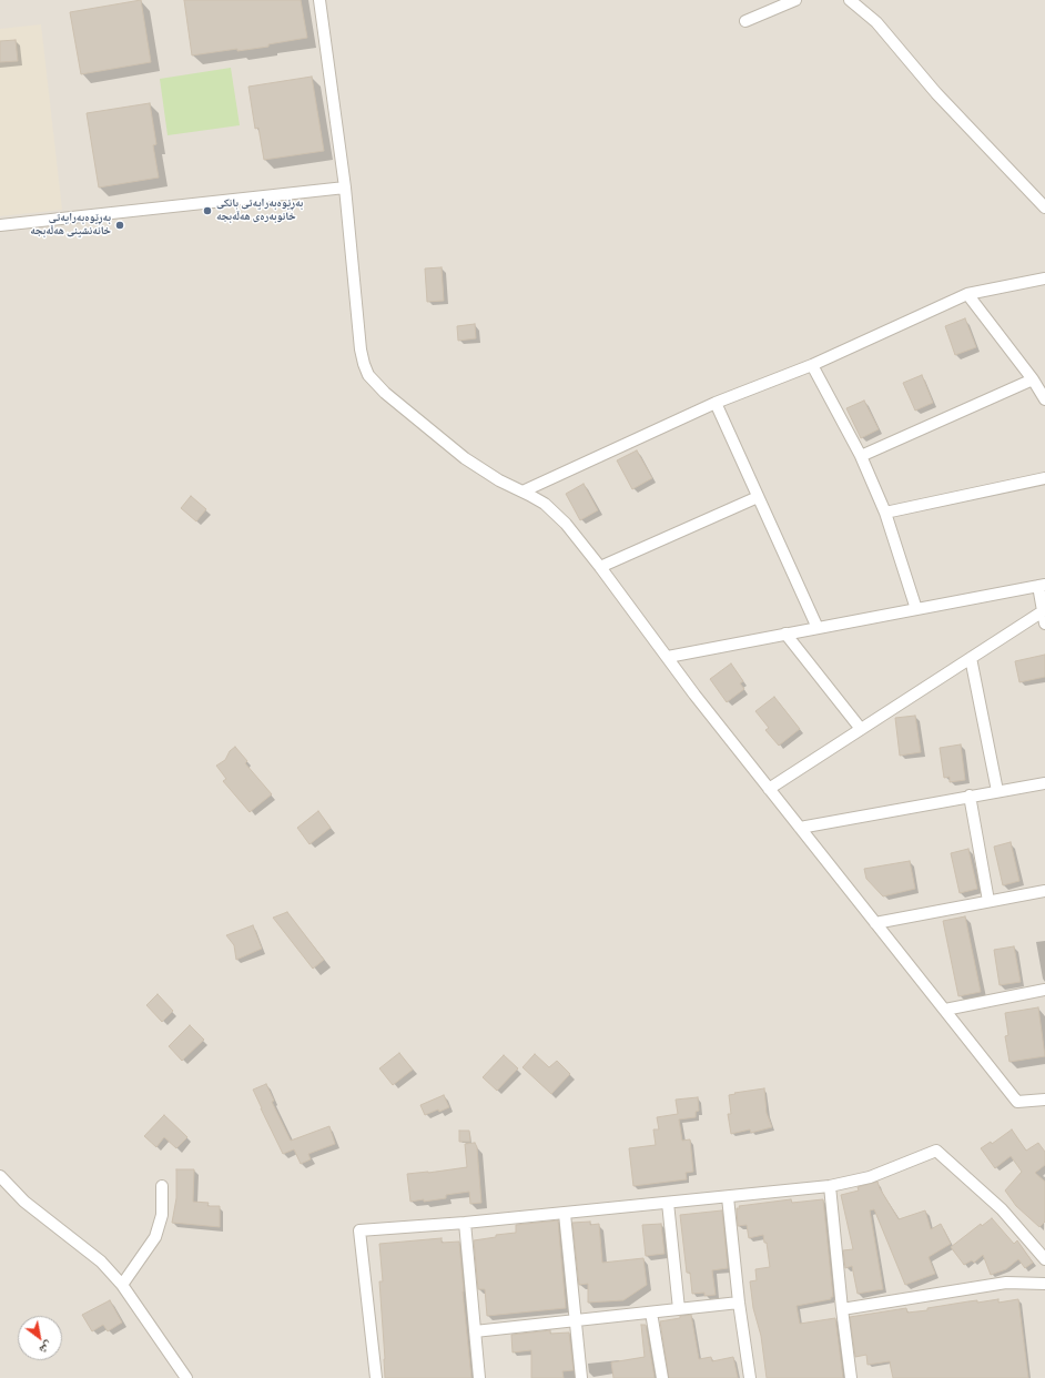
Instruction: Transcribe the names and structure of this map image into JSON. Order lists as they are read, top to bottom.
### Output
{
  "places": ["بەڕێوەبەرایەتی بانکی خانوبەرەی هەڵەبجە", "بەڕێوەبەرایەتی خانەنشینی هەڵەبجە"],
  "north": "bottom right"
}
